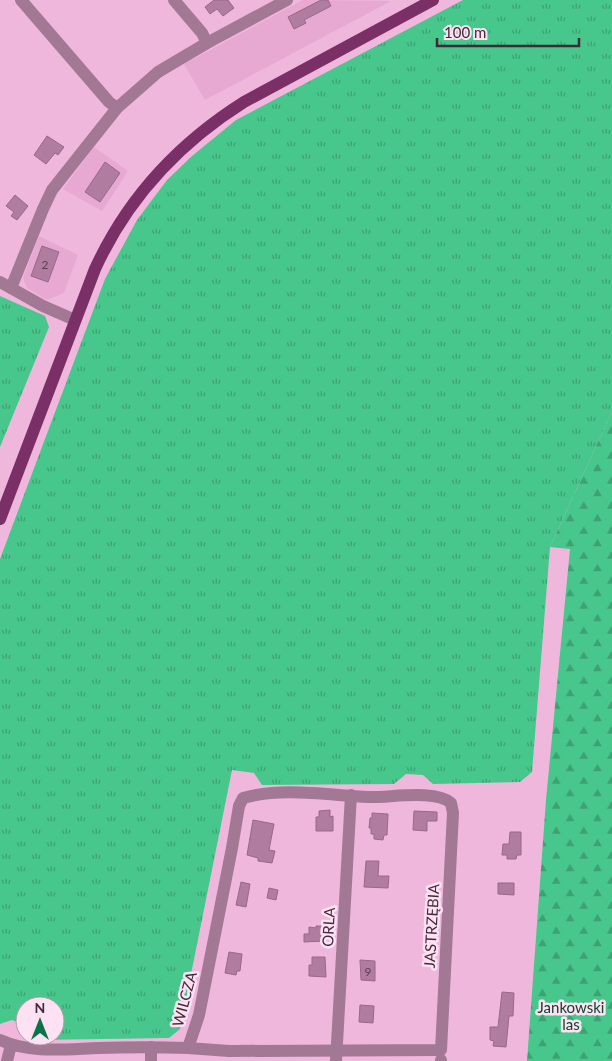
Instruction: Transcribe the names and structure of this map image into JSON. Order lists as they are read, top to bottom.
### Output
{
  "streets": {
    "street": ["JASTRZĘBIA", "ORLA", "WILCZA"]
  },
  "crossings": [
    ["JASTRZĘBIA", "ORLA"],
    ["JASTRZĘBIA", "WILCZA"],
    ["ORLA", "WILCZA"]
  ],
  "parks": ["Jankowski las"],
  "house_numbers": ["2", "9"],
  "scale_bar": "100 m",
  "north": "top"
}
